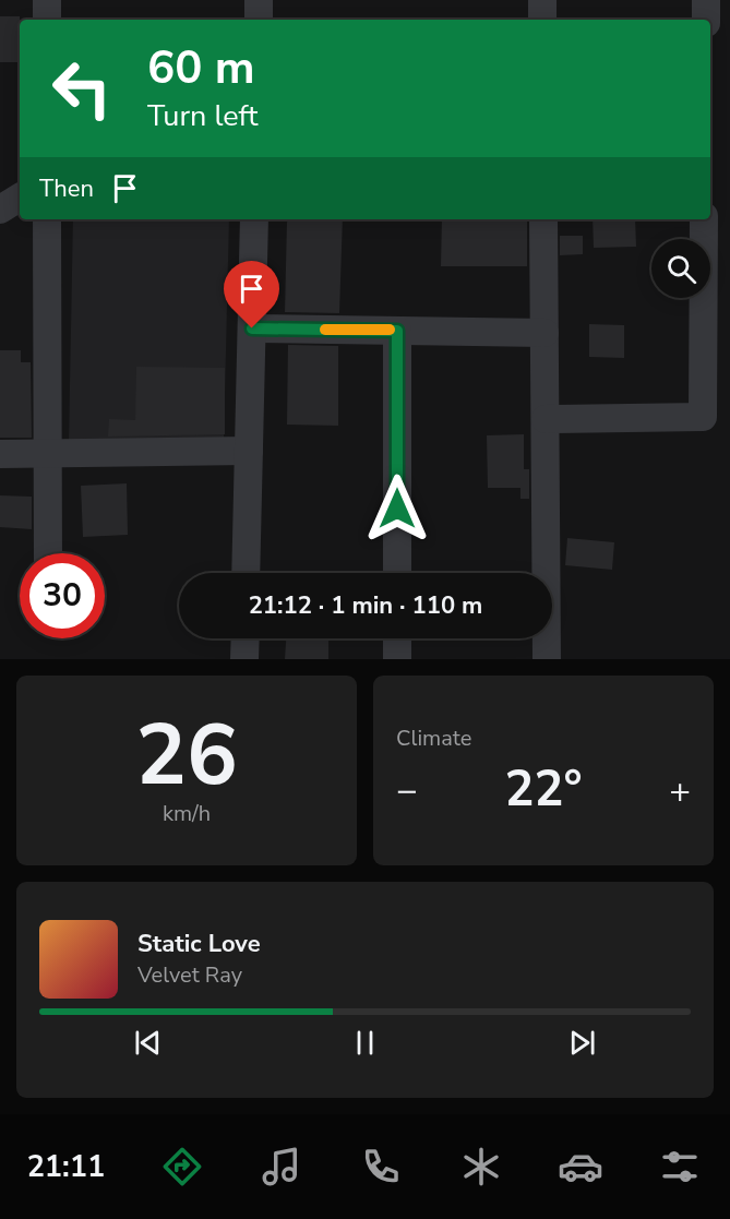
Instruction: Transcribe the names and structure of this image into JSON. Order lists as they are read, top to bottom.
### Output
{
  "page": {
    "turn": ["60 m", "Turn left"],
    "then": "Then",
    "limit": "30",
    "trip": "21:12 · 1 min · 110 m",
    "tile": [
      ["26", "km/h"],
      "Climate"
    ],
    "heat": ["−", "22°", "+"],
    "song": ["Static Love", "Velvet Ray"],
    "tabs": "21:11"
  }
}
